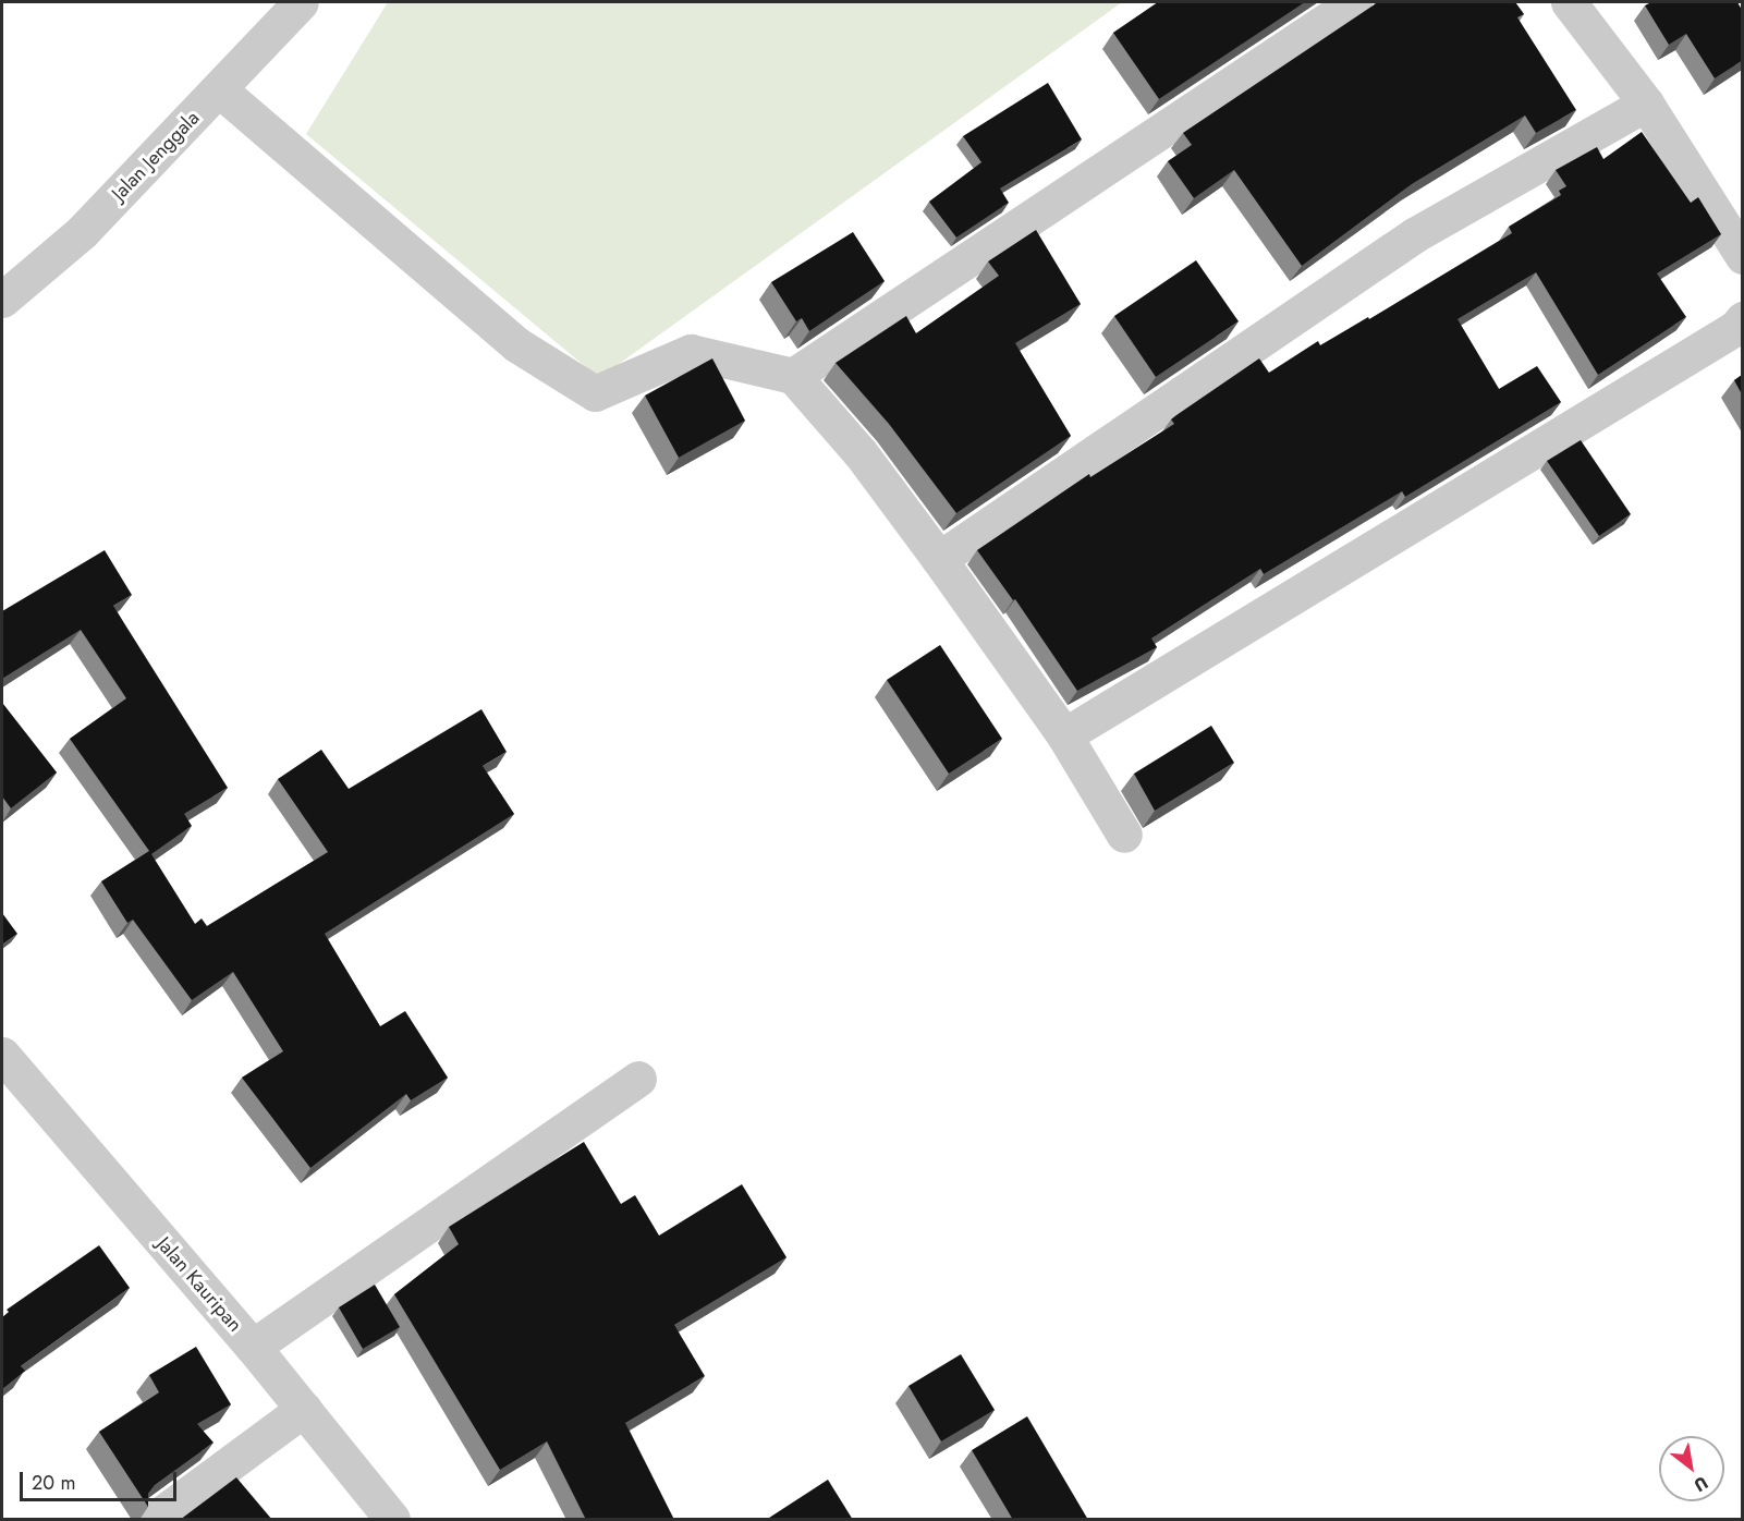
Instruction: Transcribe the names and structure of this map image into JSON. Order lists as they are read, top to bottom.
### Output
{
  "streets": {
    "street": ["Jalan Jenggala", "Jalan Kauripan"]
  },
  "scale_bar": "20 m",
  "north": "bottom right"
}
